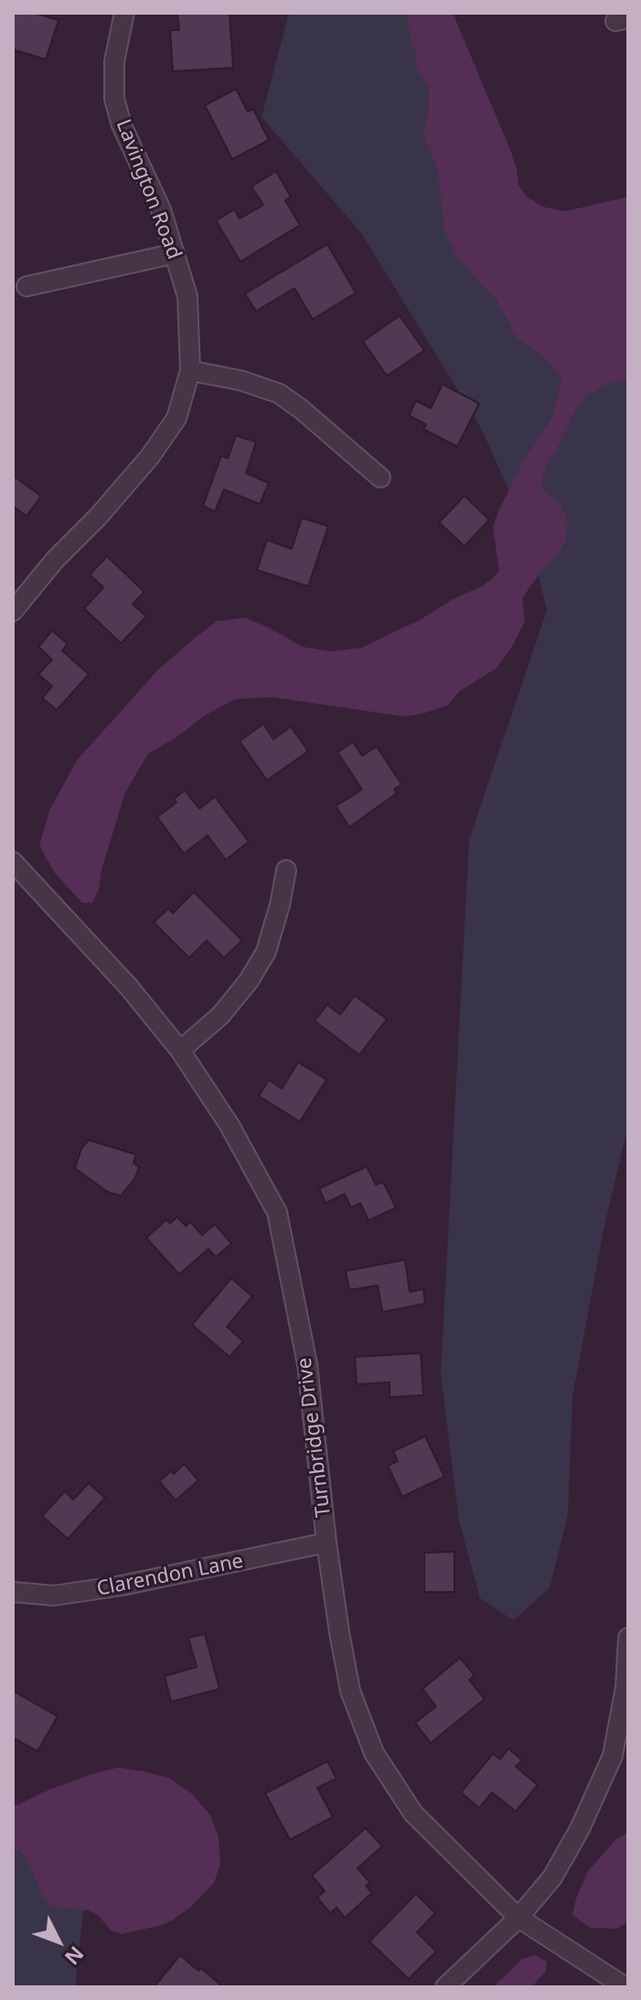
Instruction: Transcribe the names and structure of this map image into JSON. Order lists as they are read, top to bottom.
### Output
{
  "streets": {
    "street": ["Lavington Road", "Turnbridge Drive", "Clarendon Lane"]
  },
  "crossings": [
    ["Turnbridge Drive", "Clarendon Lane"]
  ],
  "north": "bottom right"
}
